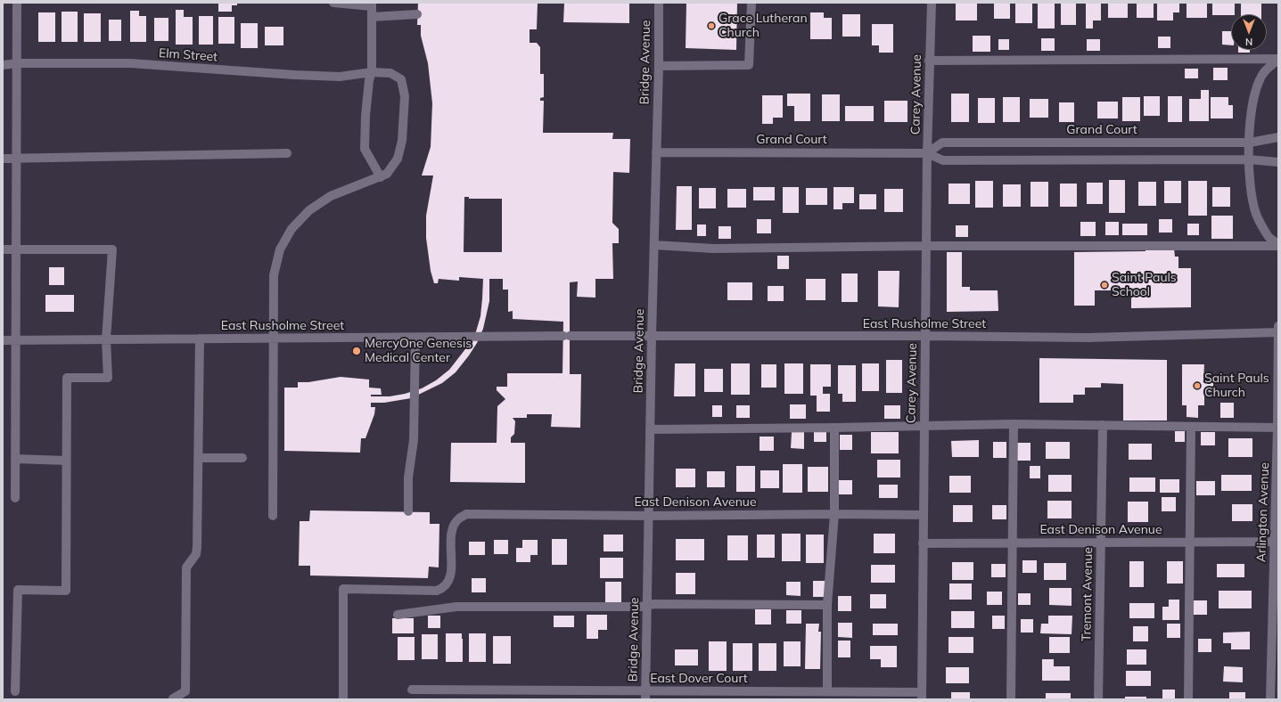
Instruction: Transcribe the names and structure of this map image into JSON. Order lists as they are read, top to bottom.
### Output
{
  "streets": {
    "street": [
      "Elm Street",
      "Bridge Avenue",
      "Carey Avenue",
      "Grand Court",
      "East Rusholme Street",
      "East Denison Avenue",
      "Arlington Avenue",
      "Tremont Avenue",
      "East Dover Court"
    ]
  },
  "crossings": [
    ["Bridge Avenue", "Grand Court"],
    ["Bridge Avenue", "East Rusholme Street"],
    ["Bridge Avenue", "East Denison Avenue"],
    ["Bridge Avenue", "East Dover Court"],
    ["Carey Avenue", "Grand Court"],
    ["Carey Avenue", "East Rusholme Street"],
    ["Carey Avenue", "East Denison Avenue"],
    ["Carey Avenue", "East Dover Court"],
    ["East Rusholme Street", "Arlington Avenue"],
    ["East Denison Avenue", "Arlington Avenue"],
    ["East Denison Avenue", "Tremont Avenue"]
  ],
  "places": [
    "Grace Lutheran Church",
    "Saint Pauls School",
    "MercyOne Genesis Medical Center",
    "Saint Pauls Church"
  ],
  "north": "bottom"
}
